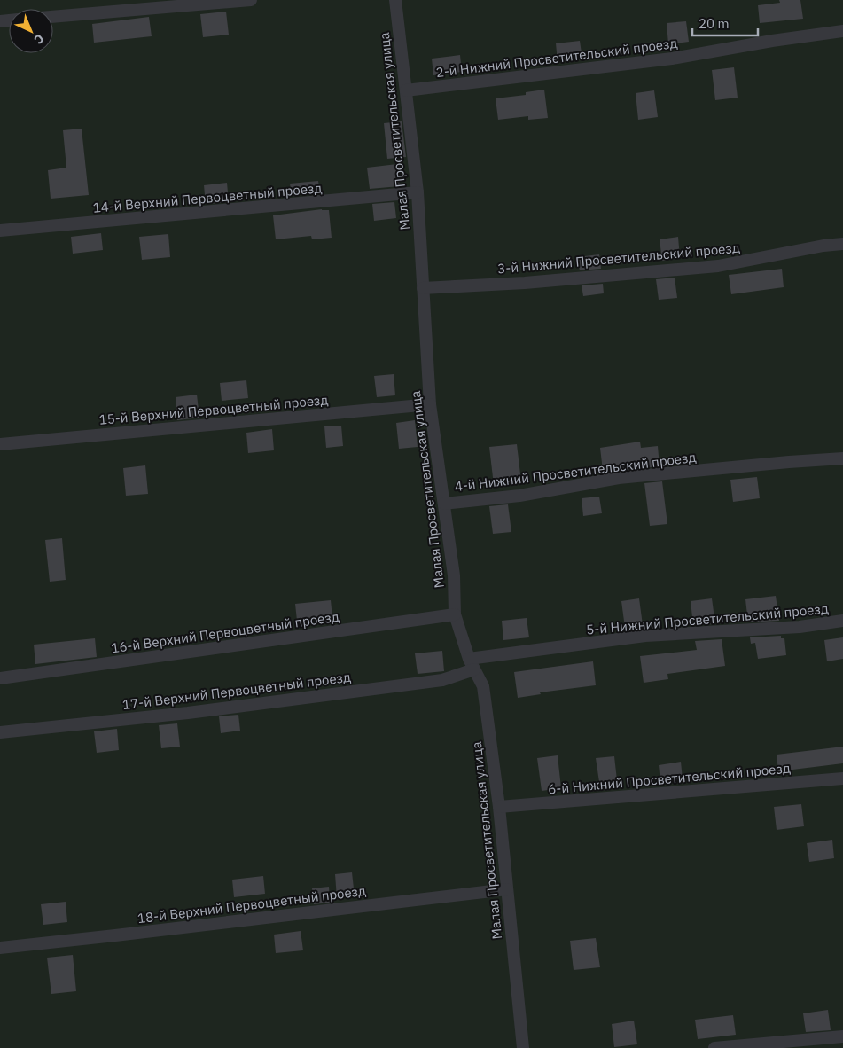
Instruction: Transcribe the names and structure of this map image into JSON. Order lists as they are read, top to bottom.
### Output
{
  "streets": {
    "lane": [
      "2-й Нижний Просветительский проезд",
      "Малая Просветительская улица",
      "14-й Верхний Первоцветный проезд",
      "3-й Нижний Просветительский проезд",
      "15-й Верхний Первоцветный проезд",
      "4-й Нижний Просветительский проезд",
      "5-й Нижний Просветительский проезд",
      "16-й Верхний Первоцветный проезд",
      "17-й Верхний Первоцветный проезд",
      "6-й Нижний Просветительский проезд",
      "18-й Верхний Первоцветный проезд"
    ]
  },
  "crossings": [
    ["2-й Нижний Просветительский проезд", "Малая Просветительская улица"],
    ["Малая Просветительская улица", "14-й Верхний Первоцветный проезд"],
    ["Малая Просветительская улица", "3-й Нижний Просветительский проезд"],
    ["Малая Просветительская улица", "15-й Верхний Первоцветный проезд"],
    ["Малая Просветительская улица", "4-й Нижний Просветительский проезд"],
    ["Малая Просветительская улица", "5-й Нижний Просветительский проезд"],
    ["Малая Просветительская улица", "16-й Верхний Первоцветный проезд"],
    ["Малая Просветительская улица", "17-й Верхний Первоцветный проезд"],
    ["Малая Просветительская улица", "6-й Нижний Просветительский проезд"],
    ["Малая Просветительская улица", "18-й Верхний Первоцветный проезд"],
    ["5-й Нижний Просветительский проезд", "17-й Верхний Первоцветный проезд"]
  ],
  "scale_bar": "20 m",
  "north": "bottom right"
}
